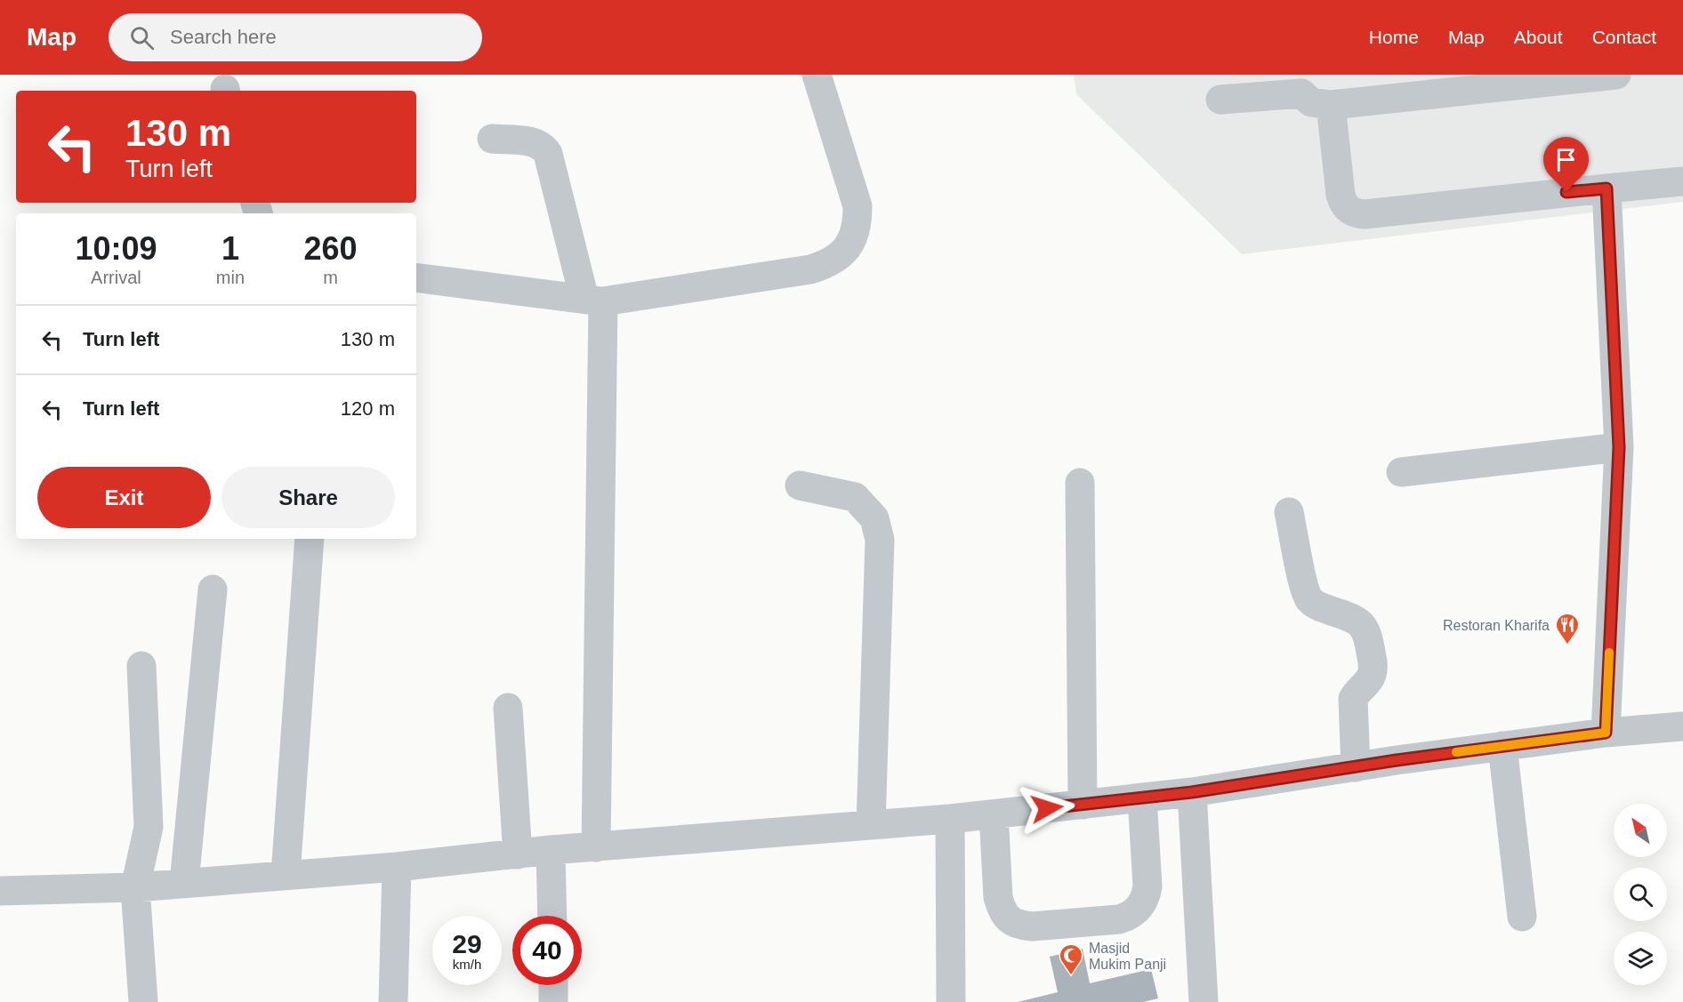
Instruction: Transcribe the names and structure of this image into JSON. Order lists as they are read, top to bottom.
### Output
{
  "places": {
    "restaurant": ["Restoran Kharifa"],
    "mosque": ["Masjid Mukim Panji"]
  },
  "north": "top left",
  "page": {
    "header": "Map",
    "search": "Search here",
    "nav": [
      "Home",
      "Map",
      "About",
      "Contact"
    ],
    "turn": ["130 m", "Turn left"],
    "eta": [
      "10:09",
      "Arrival",
      "1",
      "min",
      "260",
      "m"
    ],
    "list": [
      {
        "name": "Turn left",
        "value": "130 m"
      },
      {
        "name": "Turn left",
        "value": "120 m"
      }
    ],
    "buttons": ["Exit", "Share"],
    "speed": "29 km/h",
    "limit": "40"
  }
}
